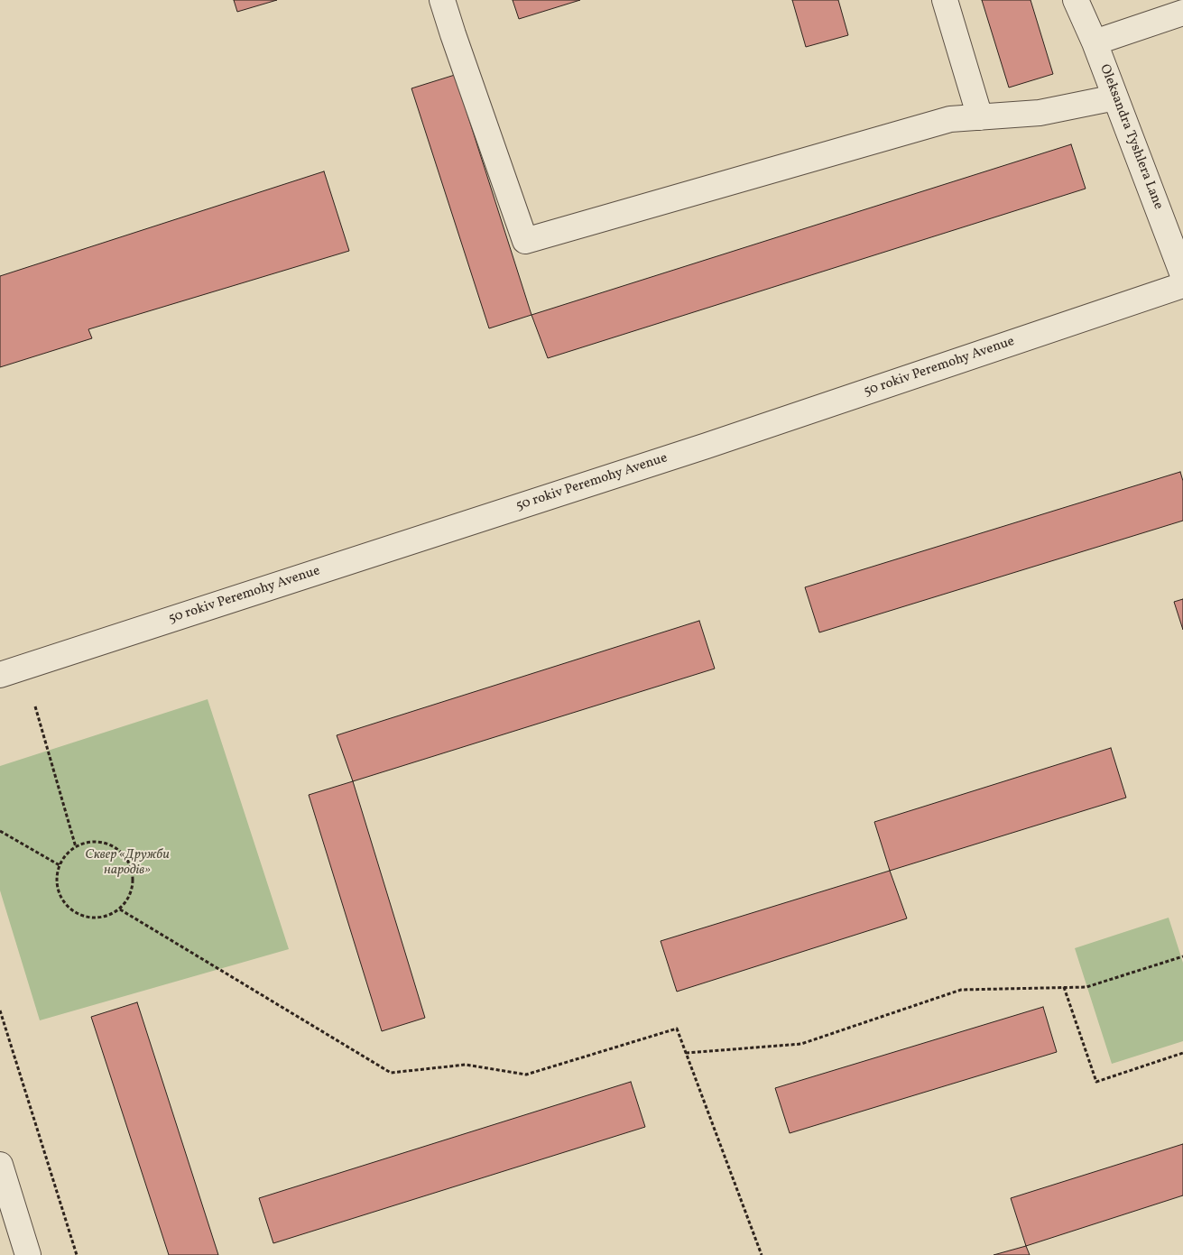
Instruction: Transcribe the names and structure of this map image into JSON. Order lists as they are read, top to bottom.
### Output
{
  "streets": {
    "street": ["Oleksandra Tyshlera Lane", "50 rokiv Peremohy Avenue"]
  },
  "parks": ["Сквер «Дружби народів»"]
}
